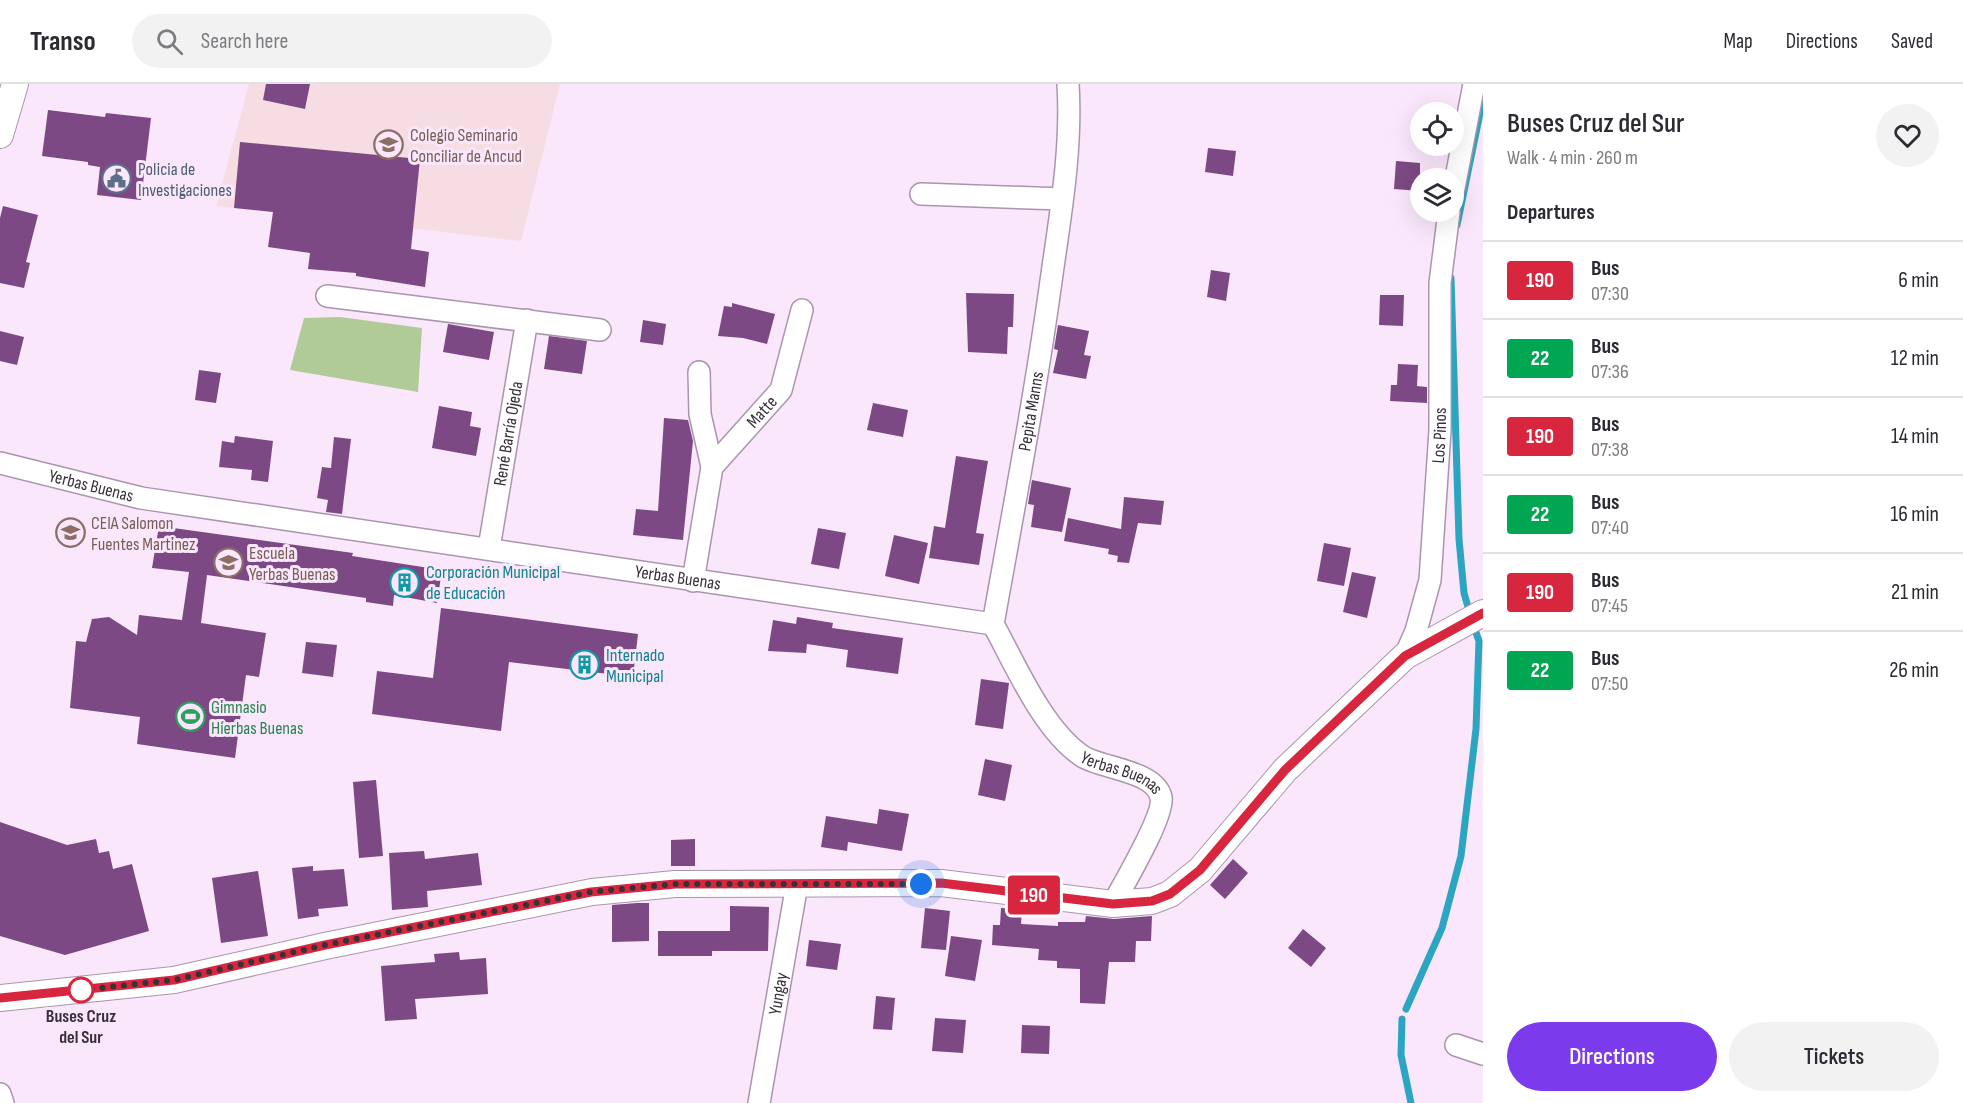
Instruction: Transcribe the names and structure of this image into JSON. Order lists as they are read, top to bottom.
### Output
{
  "streets": {
    "street": [
      "Matte",
      "Pepita Manns",
      "René Barría Ojeda",
      "Los Pinos",
      "Yerbas Buenas",
      "Yungay"
    ]
  },
  "crossings": [
    ["Pepita Manns", "Yerbas Buenas"],
    ["René Barría Ojeda", "Yerbas Buenas"]
  ],
  "places": {
    "school or university": ["Colegio Seminario Conciliar de Ancud", "CEIA Salomon Fuentes Martinez", "Escuela Yerbas Buenas"],
    "public building": ["Policia de Investigaciones"],
    "building": ["Corporación Municipal de Educación", "Internado Municipal"],
    "sports": ["Gimnasio Hierbas Buenas"],
    "other": ["Buses Cruz del Sur"]
  },
  "lines": ["bus line 190"],
  "page": {
    "header": "Transo",
    "search": "Search here",
    "nav": ["Map", "Directions", "Saved"],
    "on_map": "190",
    "heading": [
      ["Buses Cruz del Sur", "Walk · 4 min · 260 m"],
      "Departures"
    ],
    "list": [
      {
        "mark": "190",
        "name": "Bus",
        "note": "07:30",
        "value": "6 min"
      },
      {
        "mark": "22",
        "name": "Bus",
        "note": "07:36",
        "value": "12 min"
      },
      {
        "mark": "190",
        "name": "Bus",
        "note": "07:38",
        "value": "14 min"
      },
      {
        "mark": "22",
        "name": "Bus",
        "note": "07:40",
        "value": "16 min"
      },
      {
        "mark": "190",
        "name": "Bus",
        "note": "07:45",
        "value": "21 min"
      },
      {
        "mark": "22",
        "name": "Bus",
        "note": "07:50",
        "value": "26 min"
      }
    ],
    "buttons": ["Directions", "Tickets"]
  }
}
